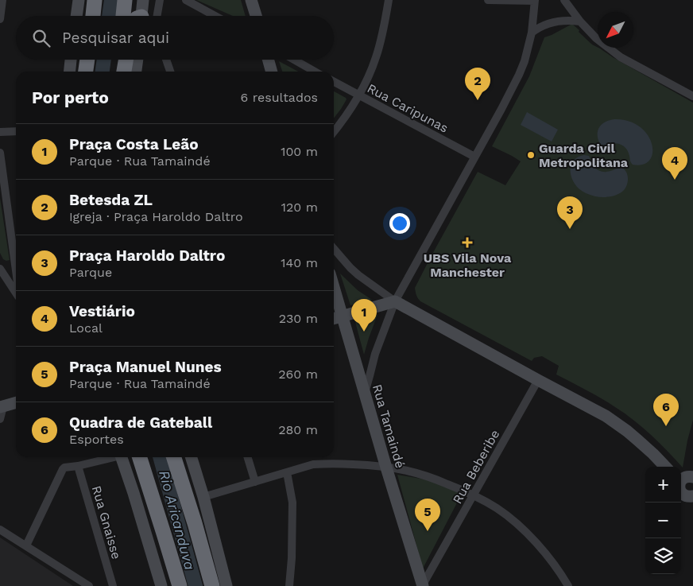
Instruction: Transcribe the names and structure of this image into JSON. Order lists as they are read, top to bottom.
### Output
{
  "streets": {
    "street": [
      "Rua Caripunas",
      "Rua Tamaindé",
      "Rua Beberibe",
      "Rua Gnaisse"
    ]
  },
  "crossings": [
    ["Rua Tamaindé", "Rua Beberibe"]
  ],
  "water": ["Rio Aricanduva"],
  "places": {
    "other": ["Guarda Civil Metropolitana"],
    "health": ["UBS Vila Nova Manchester"]
  },
  "north": "bottom left",
  "page": {
    "search": "Pesquisar aqui",
    "pins": [
      "2",
      "4",
      "3",
      "1",
      "6",
      "5"
    ],
    "heading": ["Por perto", "6 resultados"],
    "list": [
      {
        "mark": "1",
        "name": "Praça Costa Leão",
        "note": "Parque · Rua Tamaindé",
        "value": "100 m"
      },
      {
        "mark": "2",
        "name": "Betesda ZL",
        "note": "Igreja · Praça Haroldo Daltro",
        "value": "120 m"
      },
      {
        "mark": "3",
        "name": "Praça Haroldo Daltro",
        "note": "Parque",
        "value": "140 m"
      },
      {
        "mark": "4",
        "name": "Vestiário",
        "note": "Local",
        "value": "230 m"
      },
      {
        "mark": "5",
        "name": "Praça Manuel Nunes",
        "note": "Parque · Rua Tamaindé",
        "value": "260 m"
      },
      {
        "mark": "6",
        "name": "Quadra de Gateball",
        "note": "Esportes",
        "value": "280 m"
      }
    ],
    "map_buttons": ["+", "−"]
  }
}
